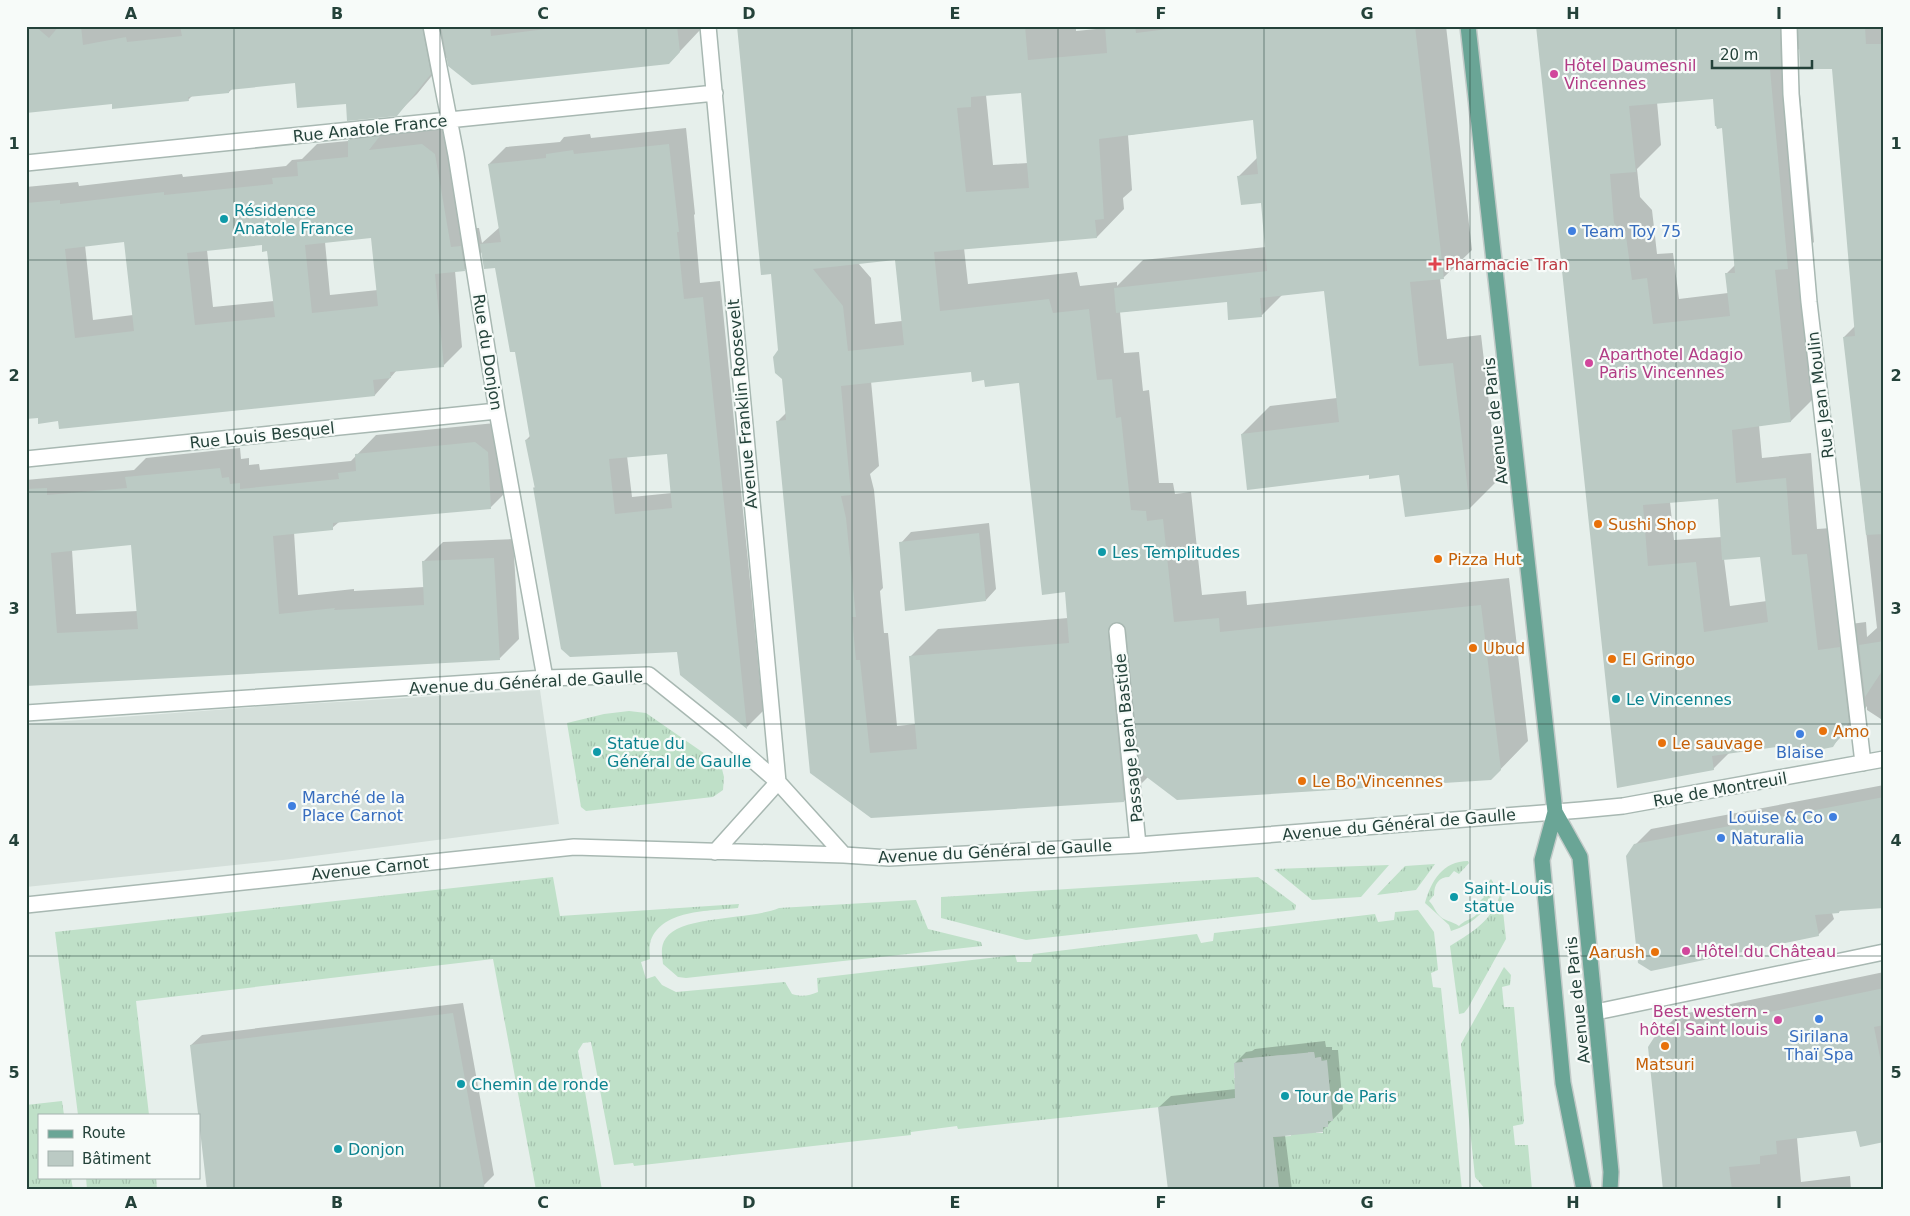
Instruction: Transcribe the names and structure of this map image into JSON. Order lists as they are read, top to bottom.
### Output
{
  "streets": {
    "main road": ["Avenue de Paris"],
    "street": [
      "Rue Anatole France",
      "Rue du Donjon",
      "Rue Jean Moulin",
      "Avenue Franklin Roosevelt",
      "Rue Louis Besquel",
      "Avenue du Général de Gaulle",
      "Passage Jean Bastide",
      "Rue de Montreuil",
      "Avenue Carnot"
    ]
  },
  "crossings": [
    ["Rue Anatole France", "Rue du Donjon"],
    ["Rue Anatole France", "Avenue Franklin Roosevelt"],
    ["Rue du Donjon", "Rue Louis Besquel"],
    ["Rue du Donjon", "Avenue du Général de Gaulle"],
    ["Rue Jean Moulin", "Rue de Montreuil"],
    ["Avenue Franklin Roosevelt", "Avenue du Général de Gaulle"],
    ["Avenue de Paris", "Avenue du Général de Gaulle"],
    ["Avenue de Paris", "Rue de Montreuil"],
    ["Avenue du Général de Gaulle", "Passage Jean Bastide"],
    ["Avenue du Général de Gaulle", "Rue de Montreuil"],
    ["Avenue du Général de Gaulle", "Avenue Carnot"]
  ],
  "places": {
    "other": [
      "Hôtel Daumesnil Vincennes",
      "Résidence Anatole France",
      "Team Toy 75",
      "Aparthotel Adagio Paris Vincennes",
      "Sushi Shop",
      "Les Templitudes",
      "Pizza Hut",
      "Ubud",
      "El Gringo",
      "Le Vincennes",
      "Amo",
      "Blaise",
      "Le sauvage",
      "Statue du Général de Gaulle",
      "Le Bo'Vincennes",
      "Marché de la Place Carnot",
      "Louise & Co",
      "Naturalia",
      "Saint-Louis statue",
      "Hôtel du Château",
      "Aarush",
      "Sirilana Thaï Spa",
      "Best western - hôtel Saint louis",
      "Matsuri",
      "Chemin de ronde",
      "Tour de Paris",
      "Donjon"
    ],
    "health": ["Pharmacie Tran"]
  },
  "legend": ["Route", "Bâtiment"],
  "scale_bar": "20 m",
  "grid": {
    "columns": [
      "A",
      "B",
      "C",
      "D",
      "E",
      "F",
      "G",
      "H",
      "I"
    ],
    "rows": [
      "1",
      "2",
      "3",
      "4",
      "5"
    ]
  }
}
